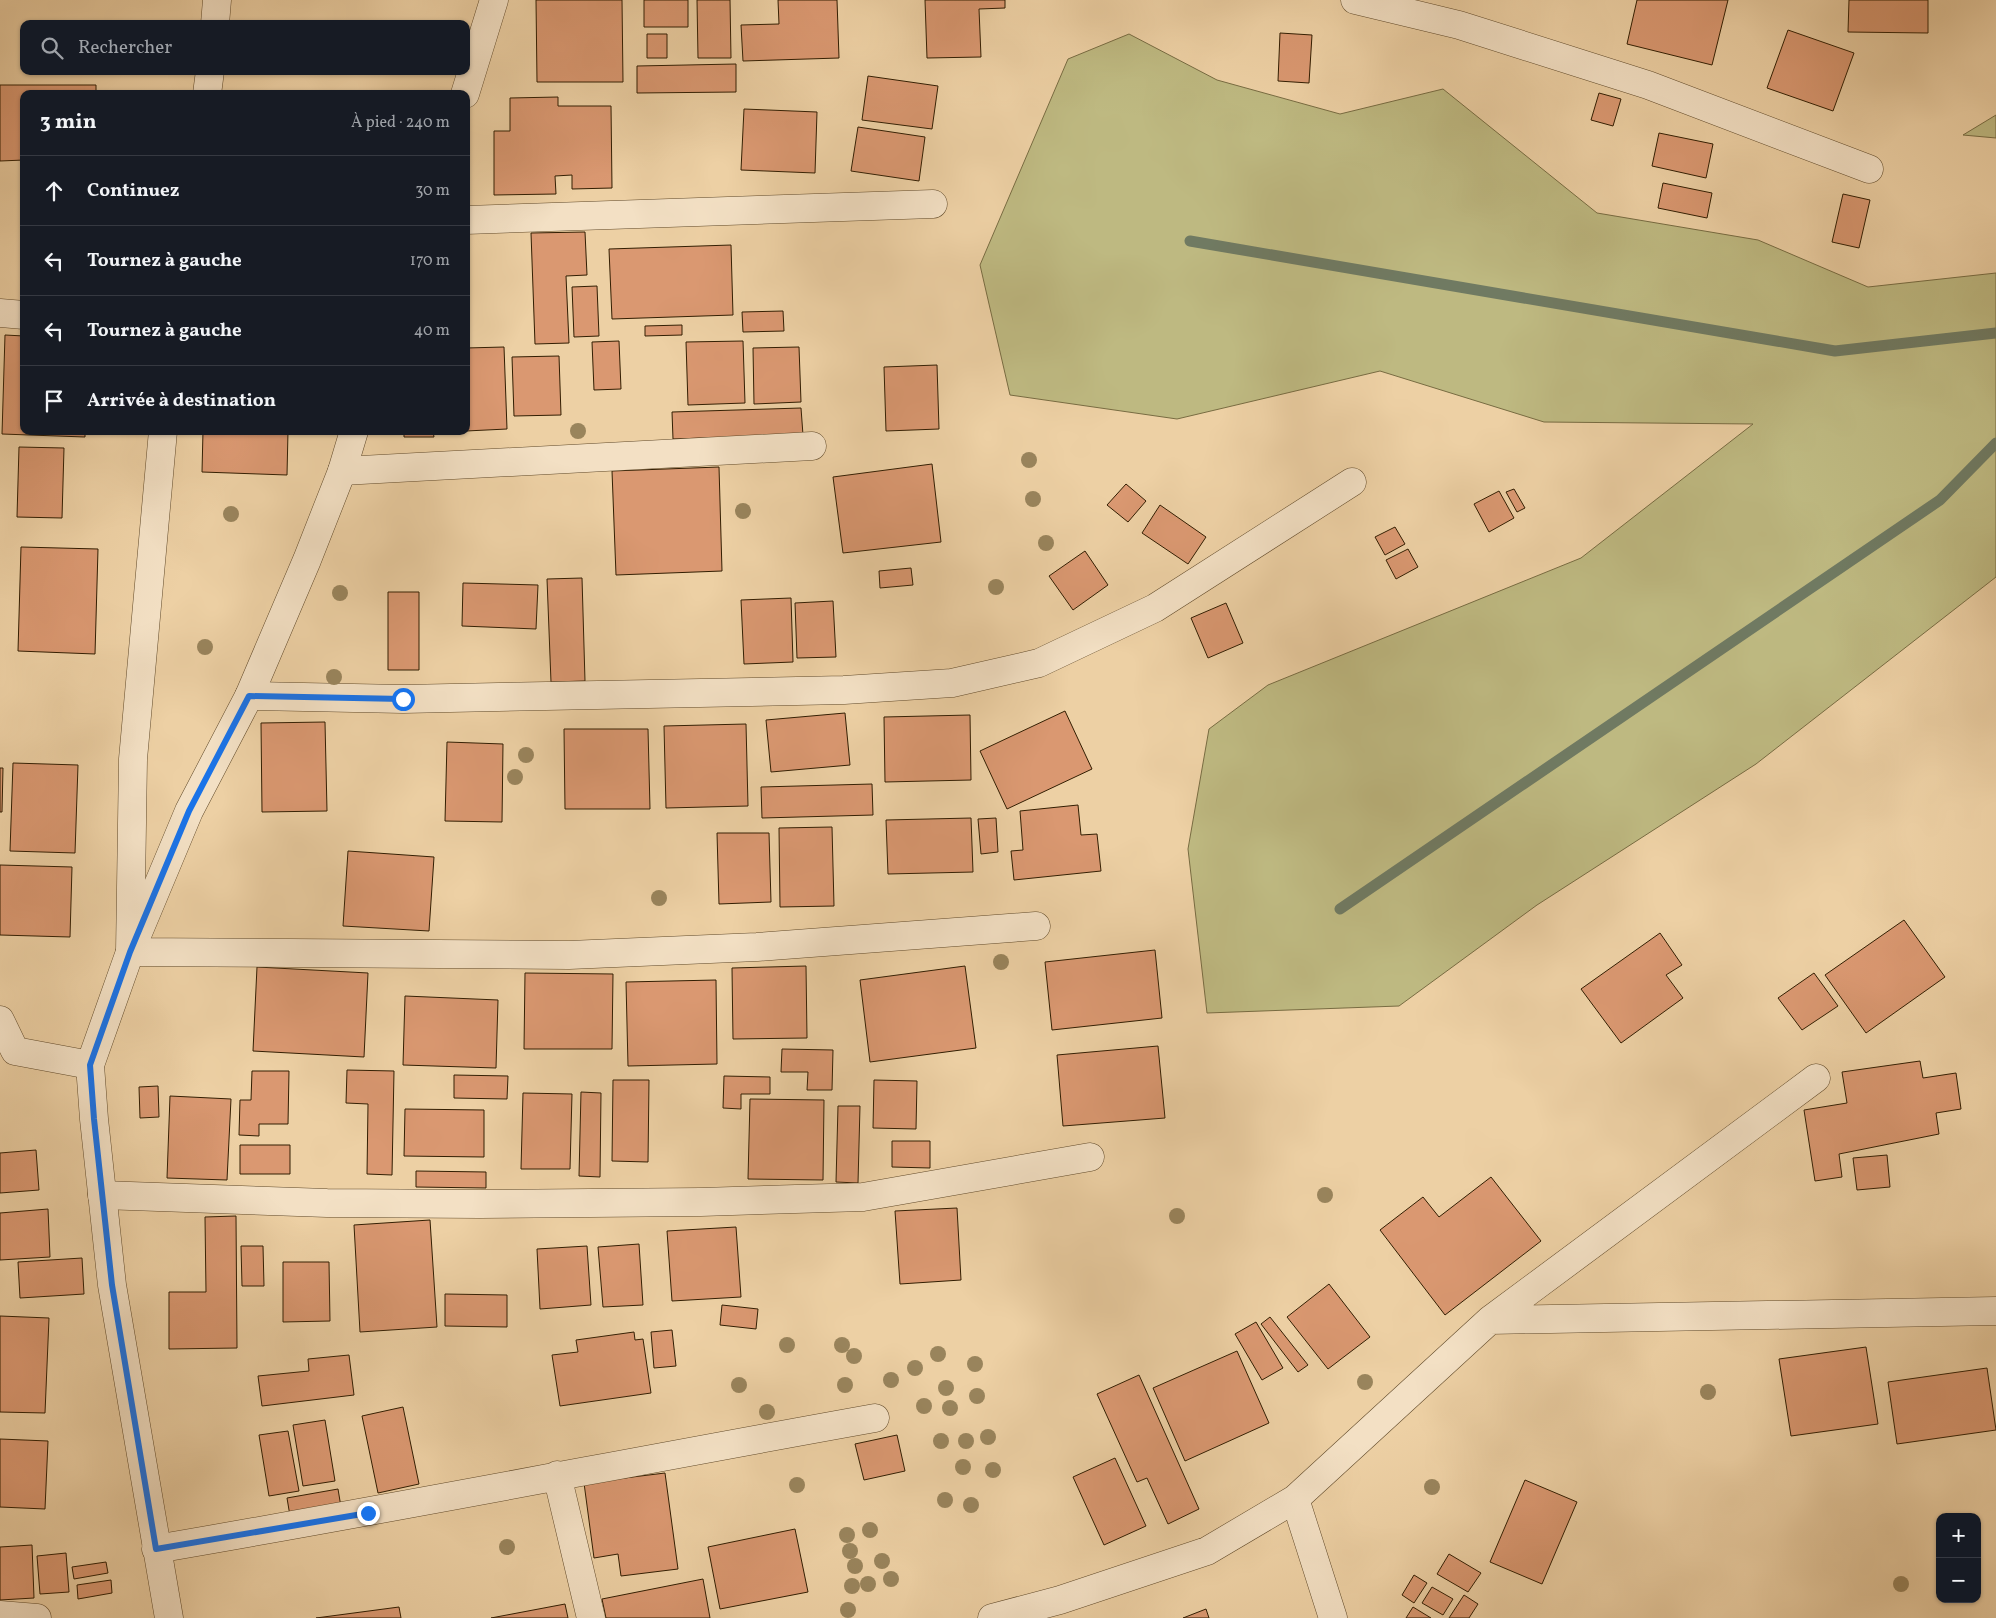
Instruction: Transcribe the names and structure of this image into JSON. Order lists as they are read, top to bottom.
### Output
{
  "page": {
    "search": "Rechercher",
    "heading": ["3 min", "À pied · 240 m"],
    "list": [
      ["Continuez", "30 m"],
      ["Tournez à gauche", "170 m"],
      ["Tournez à gauche", "40 m"],
      "Arrivée à destination"
    ],
    "map_buttons": ["+", "−"]
  }
}
